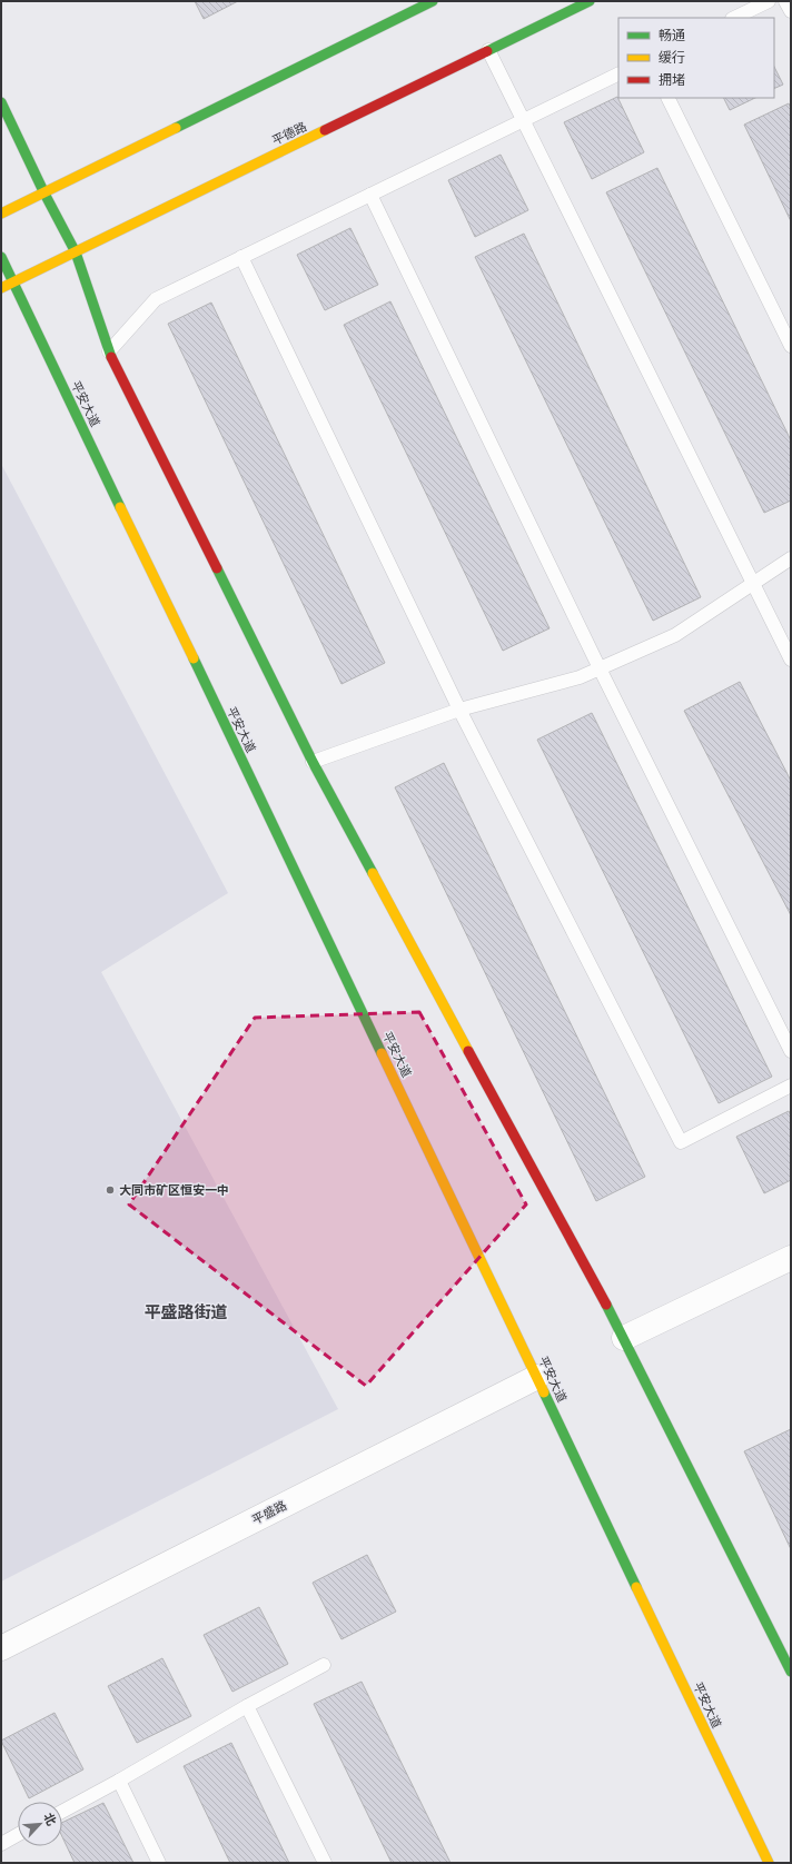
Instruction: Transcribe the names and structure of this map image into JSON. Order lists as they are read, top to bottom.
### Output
{
  "streets": {
    "main road": ["平德路", "平安大道"],
    "street": ["平盛路"]
  },
  "crossings": [
    ["平德路", "平安大道"],
    ["平安大道", "平盛路"]
  ],
  "districts": ["平盛路街道"],
  "places": ["大同市矿区恒安一中"],
  "legend": ["畅通", "缓行", "拥堵"],
  "north": "top right"
}
